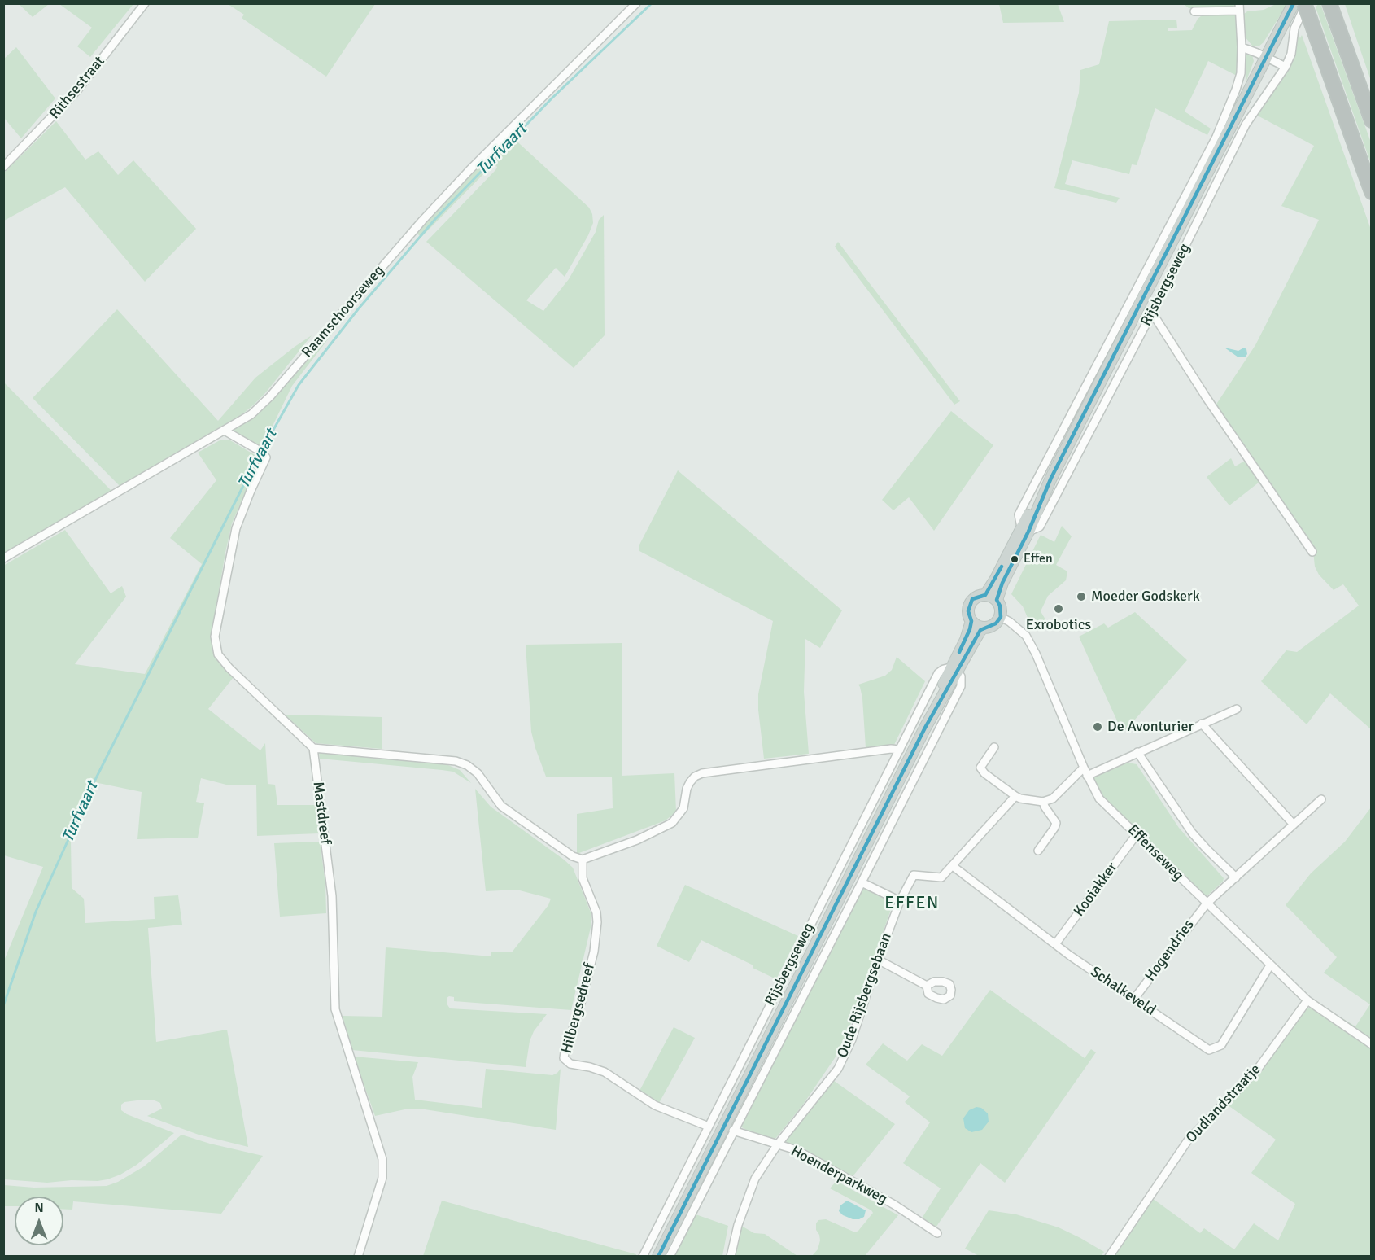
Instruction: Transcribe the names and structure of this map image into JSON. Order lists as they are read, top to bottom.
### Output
{
  "streets": {
    "main road": ["Rijsbergseweg"],
    "street": [
      "Rithsestraat",
      "Raamschoorseweg",
      "Mastdreef",
      "Effenseweg",
      "Kooiakker",
      "Hogendries",
      "Schalkeveld",
      "Oude Rijsbergsebaan",
      "Hilbergsedreef",
      "Oudlandstraatje",
      "Hoenderparkweg"
    ]
  },
  "crossings": [
    ["Rijsbergseweg", "Effenseweg"],
    ["Rijsbergseweg", "Hilbergsedreef"],
    ["Rijsbergseweg", "Hoenderparkweg"],
    ["Effenseweg", "Kooiakker"],
    ["Effenseweg", "Hogendries"],
    ["Effenseweg", "Schalkeveld"],
    ["Effenseweg", "Oudlandstraatje"],
    ["Kooiakker", "Schalkeveld"],
    ["Hogendries", "Schalkeveld"],
    ["Schalkeveld", "Oude Rijsbergsebaan"],
    ["Oude Rijsbergsebaan", "Hoenderparkweg"]
  ],
  "districts": ["EFFEN"],
  "water": ["Turfvaart"],
  "places": [
    "Effen",
    "Moeder Godskerk",
    "Exrobotics",
    "De Avonturier"
  ],
  "north": "top"
}
